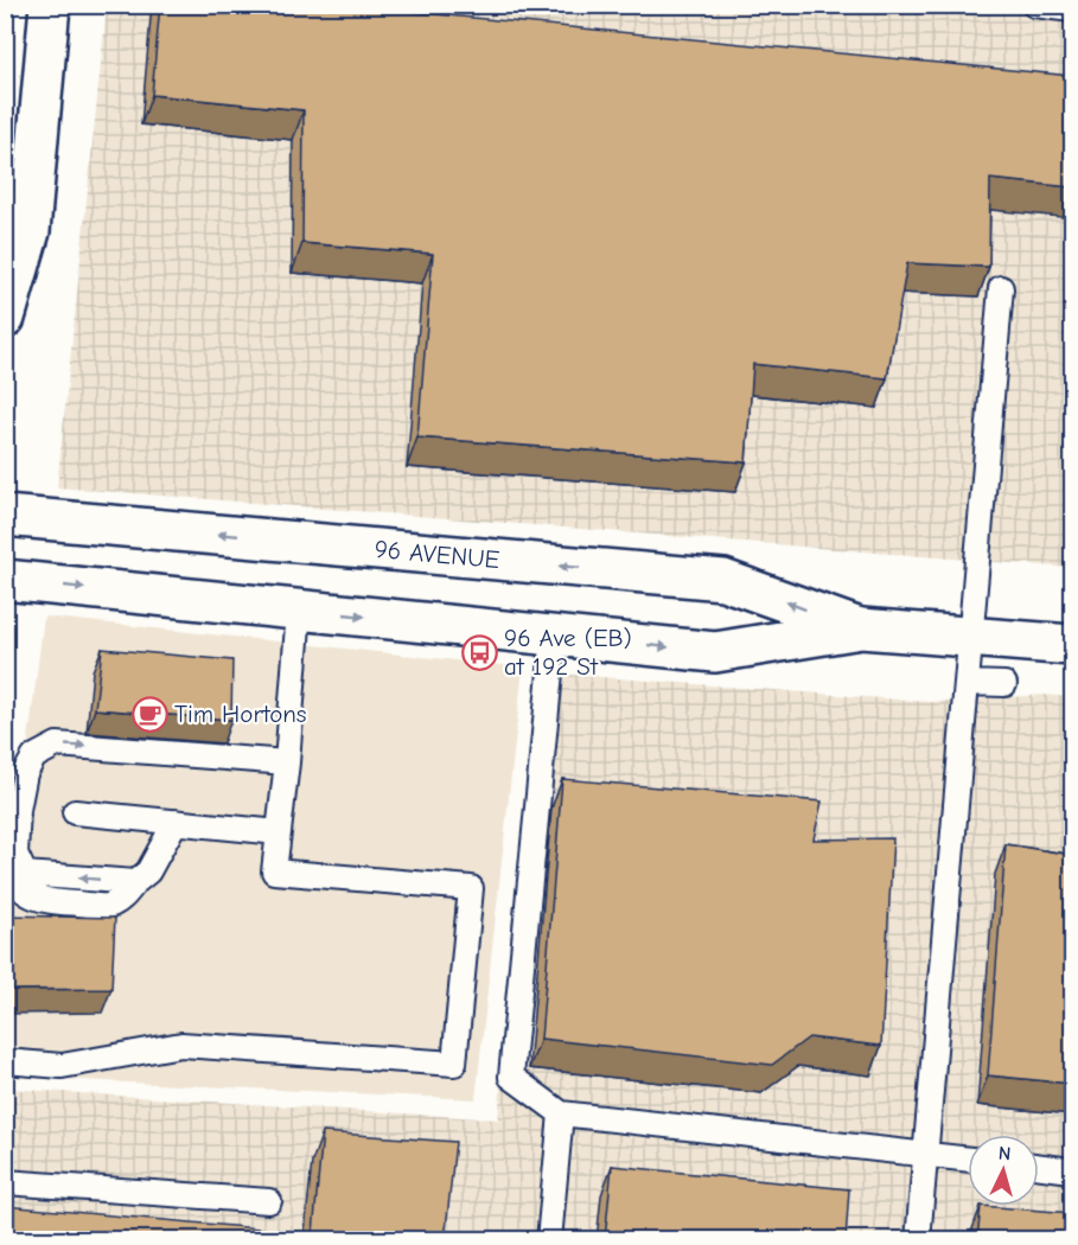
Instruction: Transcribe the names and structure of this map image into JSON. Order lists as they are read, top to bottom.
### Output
{
  "streets": {
    "main road": ["96 AVENUE"]
  },
  "places": {
    "bus stop": ["96 Ave (EB) at 192 St"],
    "cafe": ["Tim Hortons"]
  },
  "north": "top"
}
